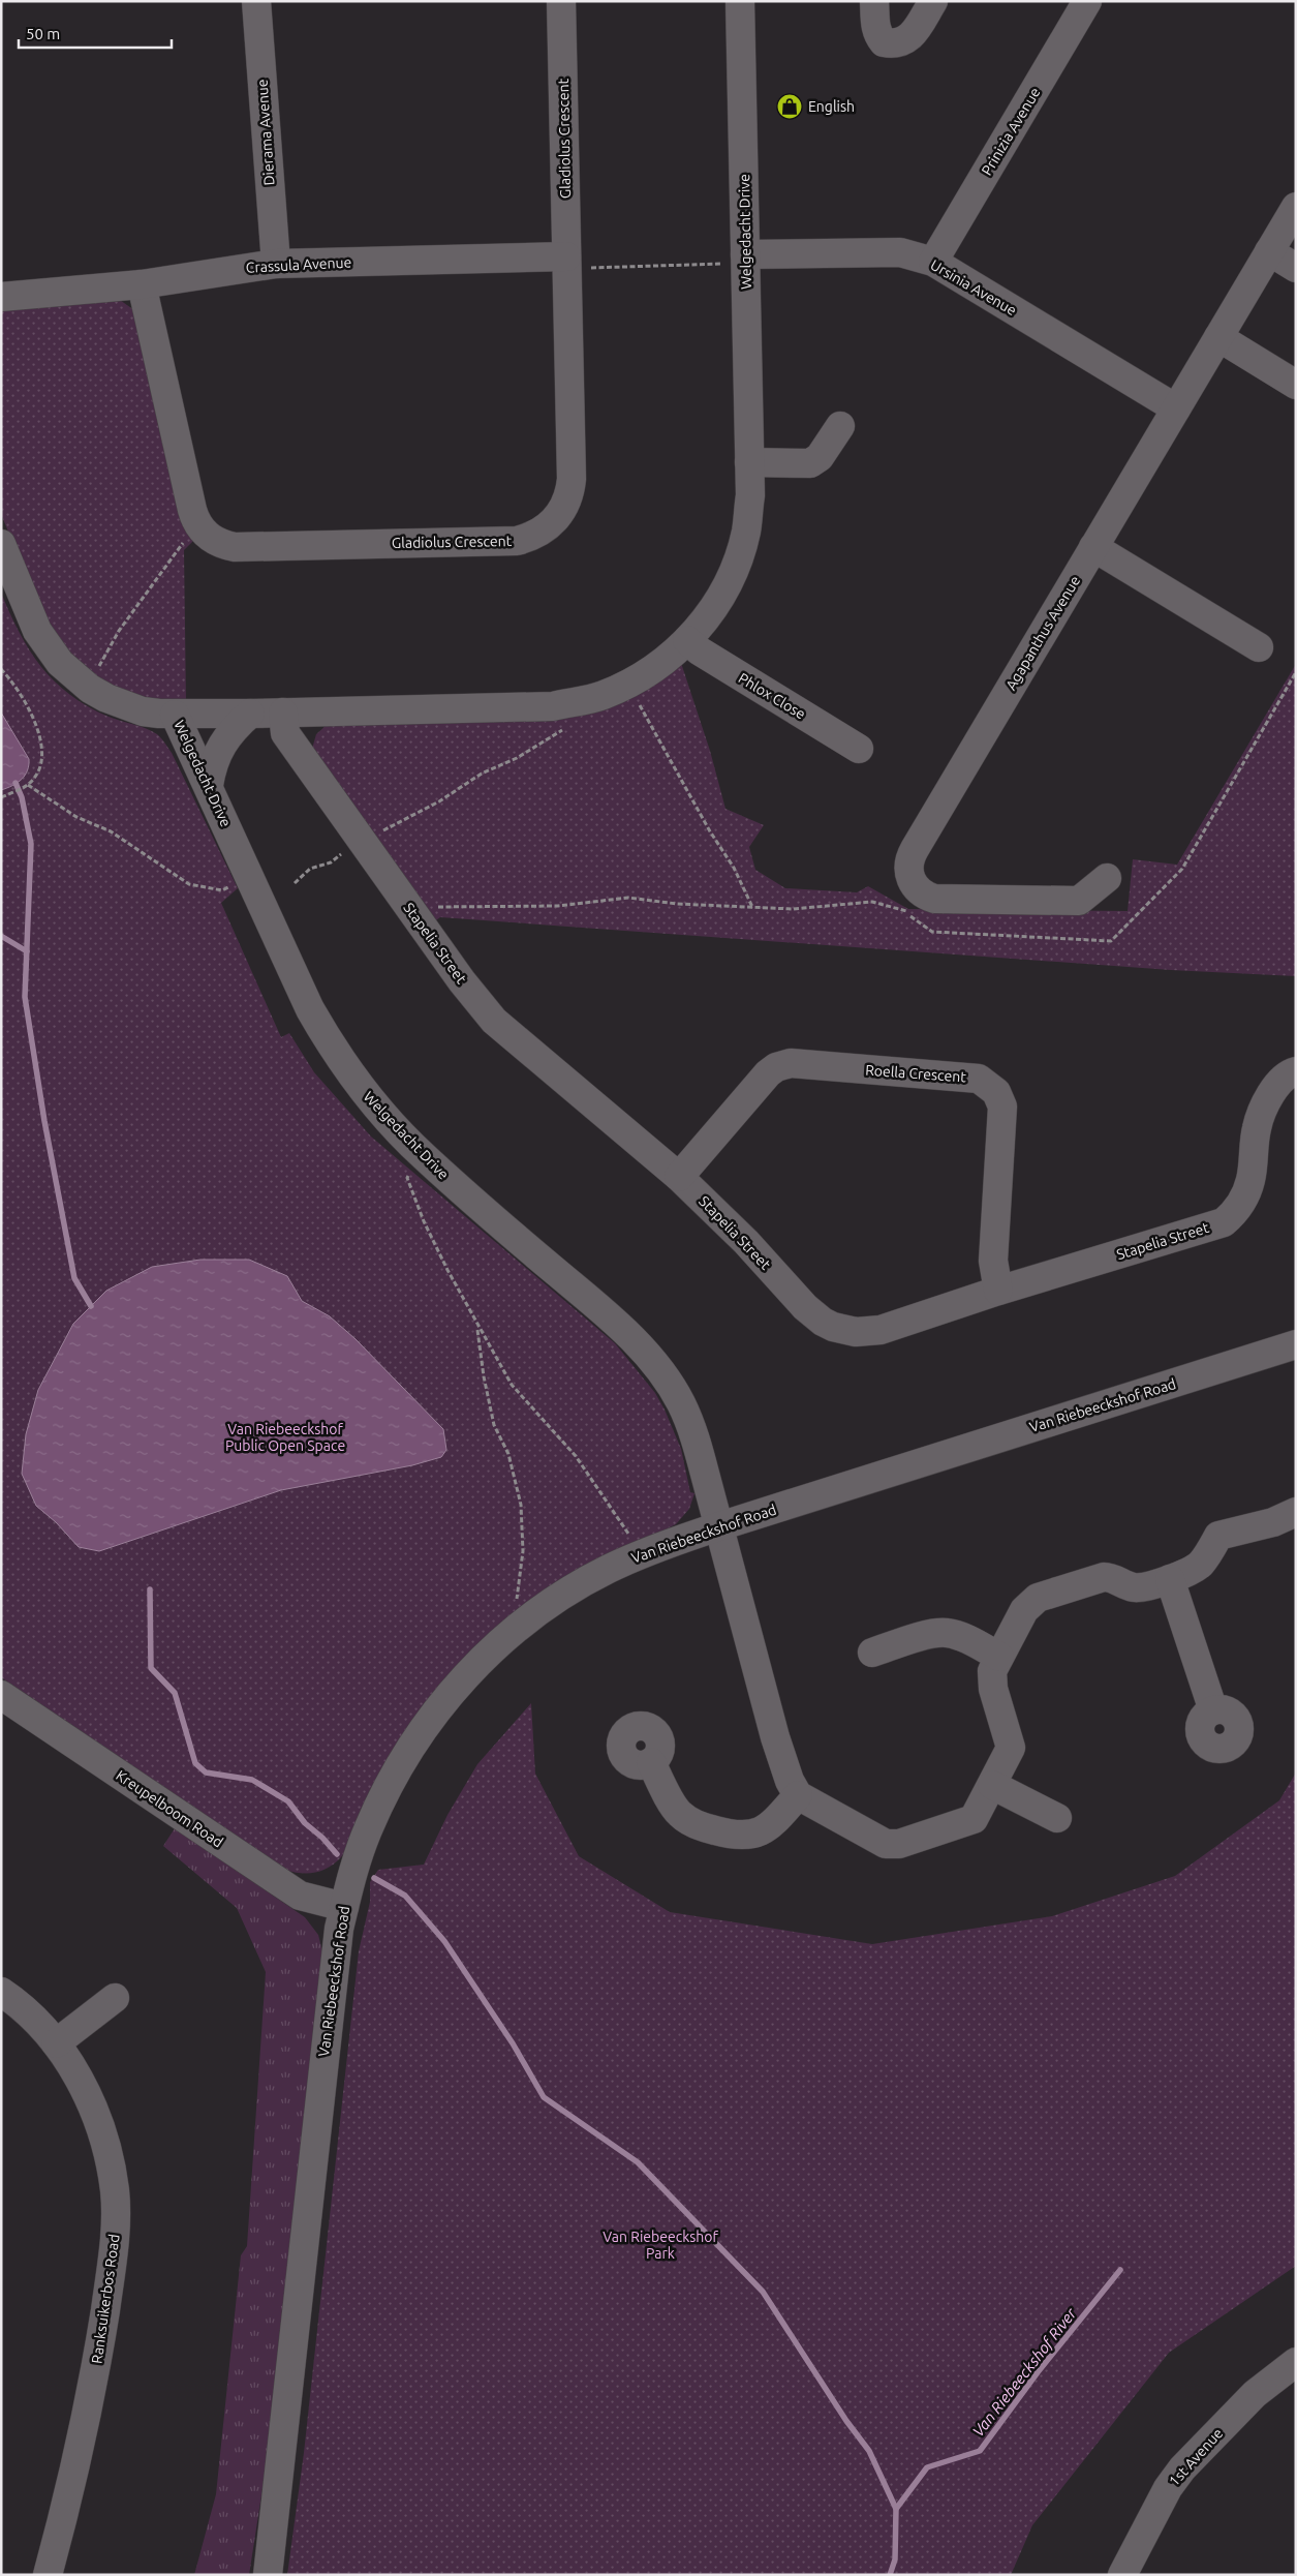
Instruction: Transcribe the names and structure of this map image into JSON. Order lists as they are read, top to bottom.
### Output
{
  "streets": {
    "street": [
      "Prinizia Avenue",
      "Dierama Avenue",
      "Gladiolus Crescent",
      "Welgedacht Drive",
      "Crassula Avenue",
      "Ursinia Avenue",
      "Agapanthus Avenue",
      "Phlox Close",
      "Stapelia Street",
      "Roella Crescent",
      "Van Riebeeckshof Road",
      "Kreupelboom Road",
      "Ranksuikerbos Road",
      "1st Avenue"
    ]
  },
  "crossings": [
    ["Prinizia Avenue", "Ursinia Avenue"],
    ["Dierama Avenue", "Crassula Avenue"],
    ["Gladiolus Crescent", "Crassula Avenue"],
    ["Welgedacht Drive", "Ursinia Avenue"],
    ["Welgedacht Drive", "Phlox Close"],
    ["Welgedacht Drive", "Stapelia Street"],
    ["Welgedacht Drive", "Van Riebeeckshof Road"],
    ["Ursinia Avenue", "Agapanthus Avenue"],
    ["Stapelia Street", "Roella Crescent"],
    ["Van Riebeeckshof Road", "Kreupelboom Road"]
  ],
  "water": ["Van Riebeeckshof River"],
  "parks": ["Van Riebeeckshof Public Open Space", "Van Riebeeckshof Park"],
  "places": {
    "shop": ["English"]
  },
  "scale_bar": "50 m"
}
